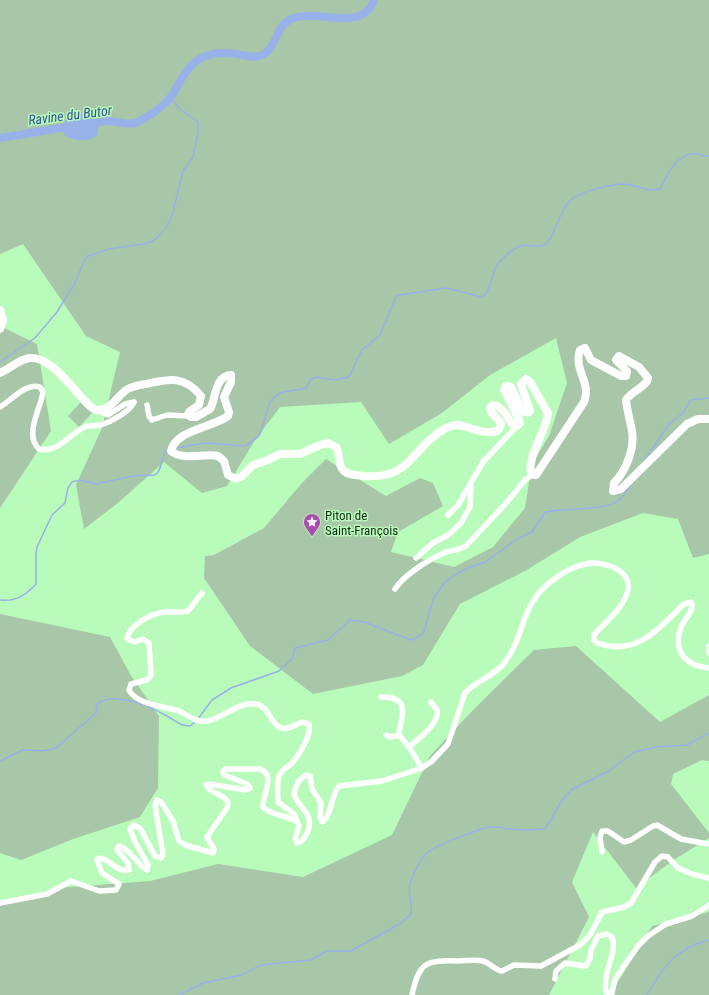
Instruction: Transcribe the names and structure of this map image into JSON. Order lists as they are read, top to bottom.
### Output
{
  "water": ["Ravine du Butor"],
  "places": {
    "place": ["Piton de Saint-François"]
  }
}
